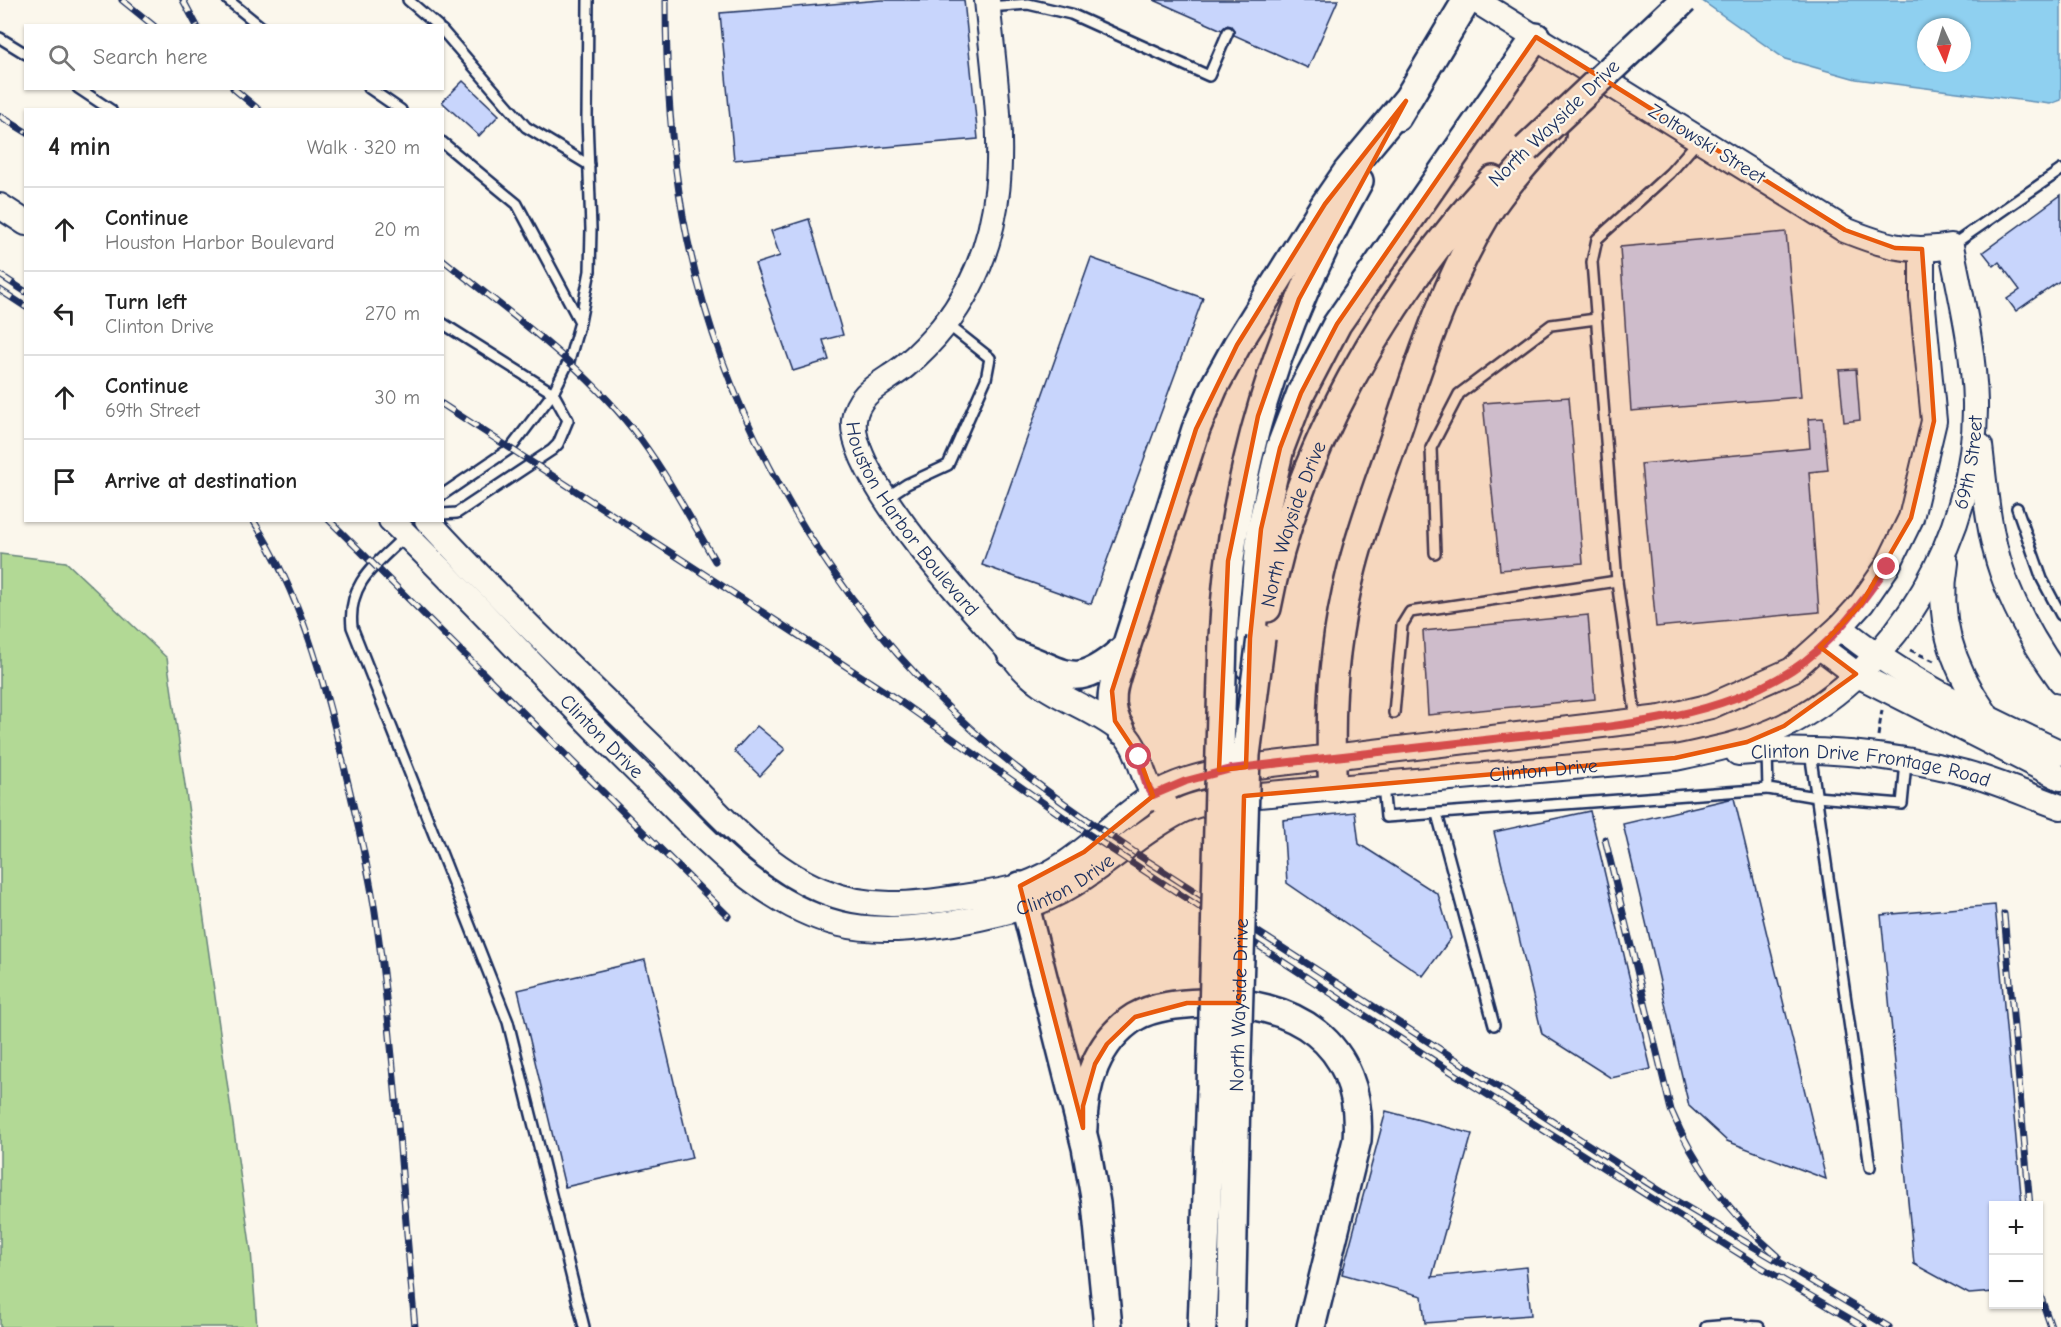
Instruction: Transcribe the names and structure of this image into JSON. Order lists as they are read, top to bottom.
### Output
{
  "streets": {
    "main road": [
      "North Wayside Drive",
      "Zoltowski Street",
      "69th Street",
      "Houston Harbor Boulevard",
      "Clinton Drive",
      "Clinton Drive Frontage Road"
    ]
  },
  "crossings": [
    ["Zoltowski Street", "69th Street"],
    ["69th Street", "Clinton Drive"],
    ["Houston Harbor Boulevard", "Clinton Drive"],
    ["Clinton Drive", "Clinton Drive Frontage Road"]
  ],
  "north": "bottom",
  "page": {
    "search": "Search here",
    "heading": ["4 min", "Walk · 320 m"],
    "list": [
      ["Continue", "Houston Harbor Boulevard", "20 m"],
      ["Turn left", "Clinton Drive", "270 m"],
      ["Continue", "69th Street", "30 m"],
      "Arrive at destination"
    ],
    "map_buttons": ["+", "−"]
  }
}
